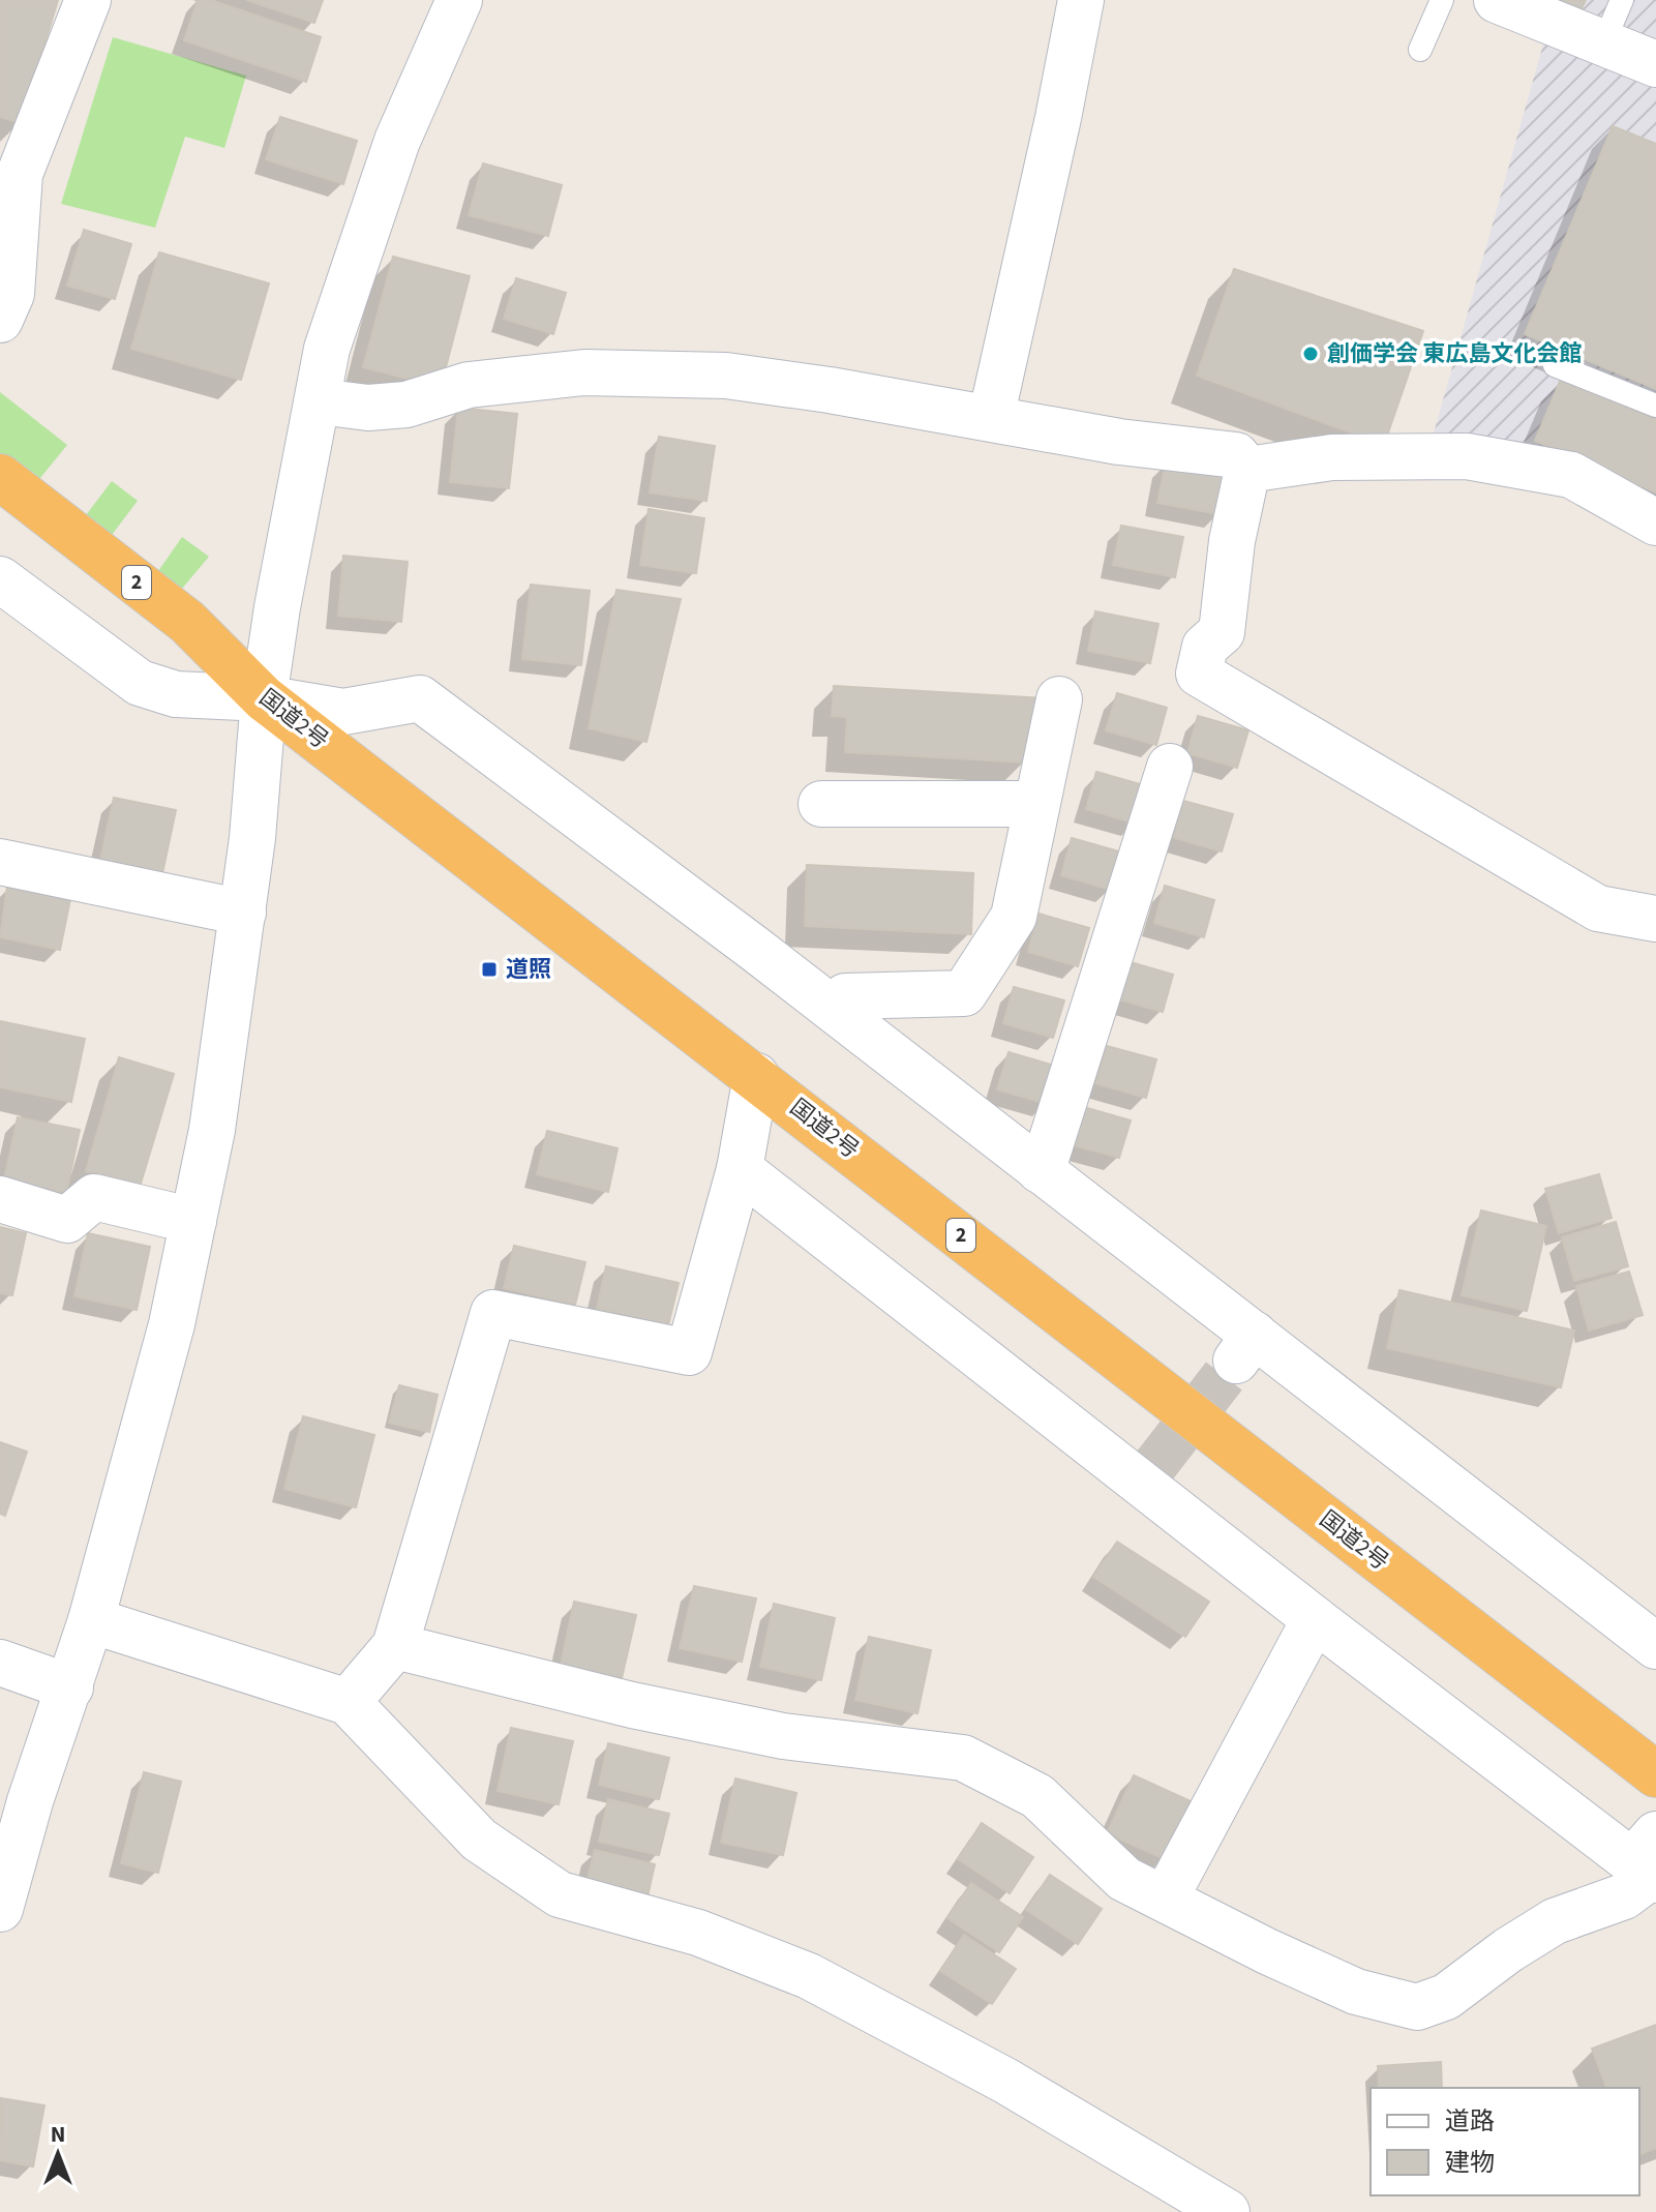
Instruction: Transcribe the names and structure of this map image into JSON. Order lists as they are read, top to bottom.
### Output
{
  "streets": {
    "highway": ["2", "国道2号"]
  },
  "places": {
    "other": ["創価学会 東広島文化会館"],
    "transit": ["道照"]
  },
  "legend": ["道路", "建物"],
  "north": "top"
}
